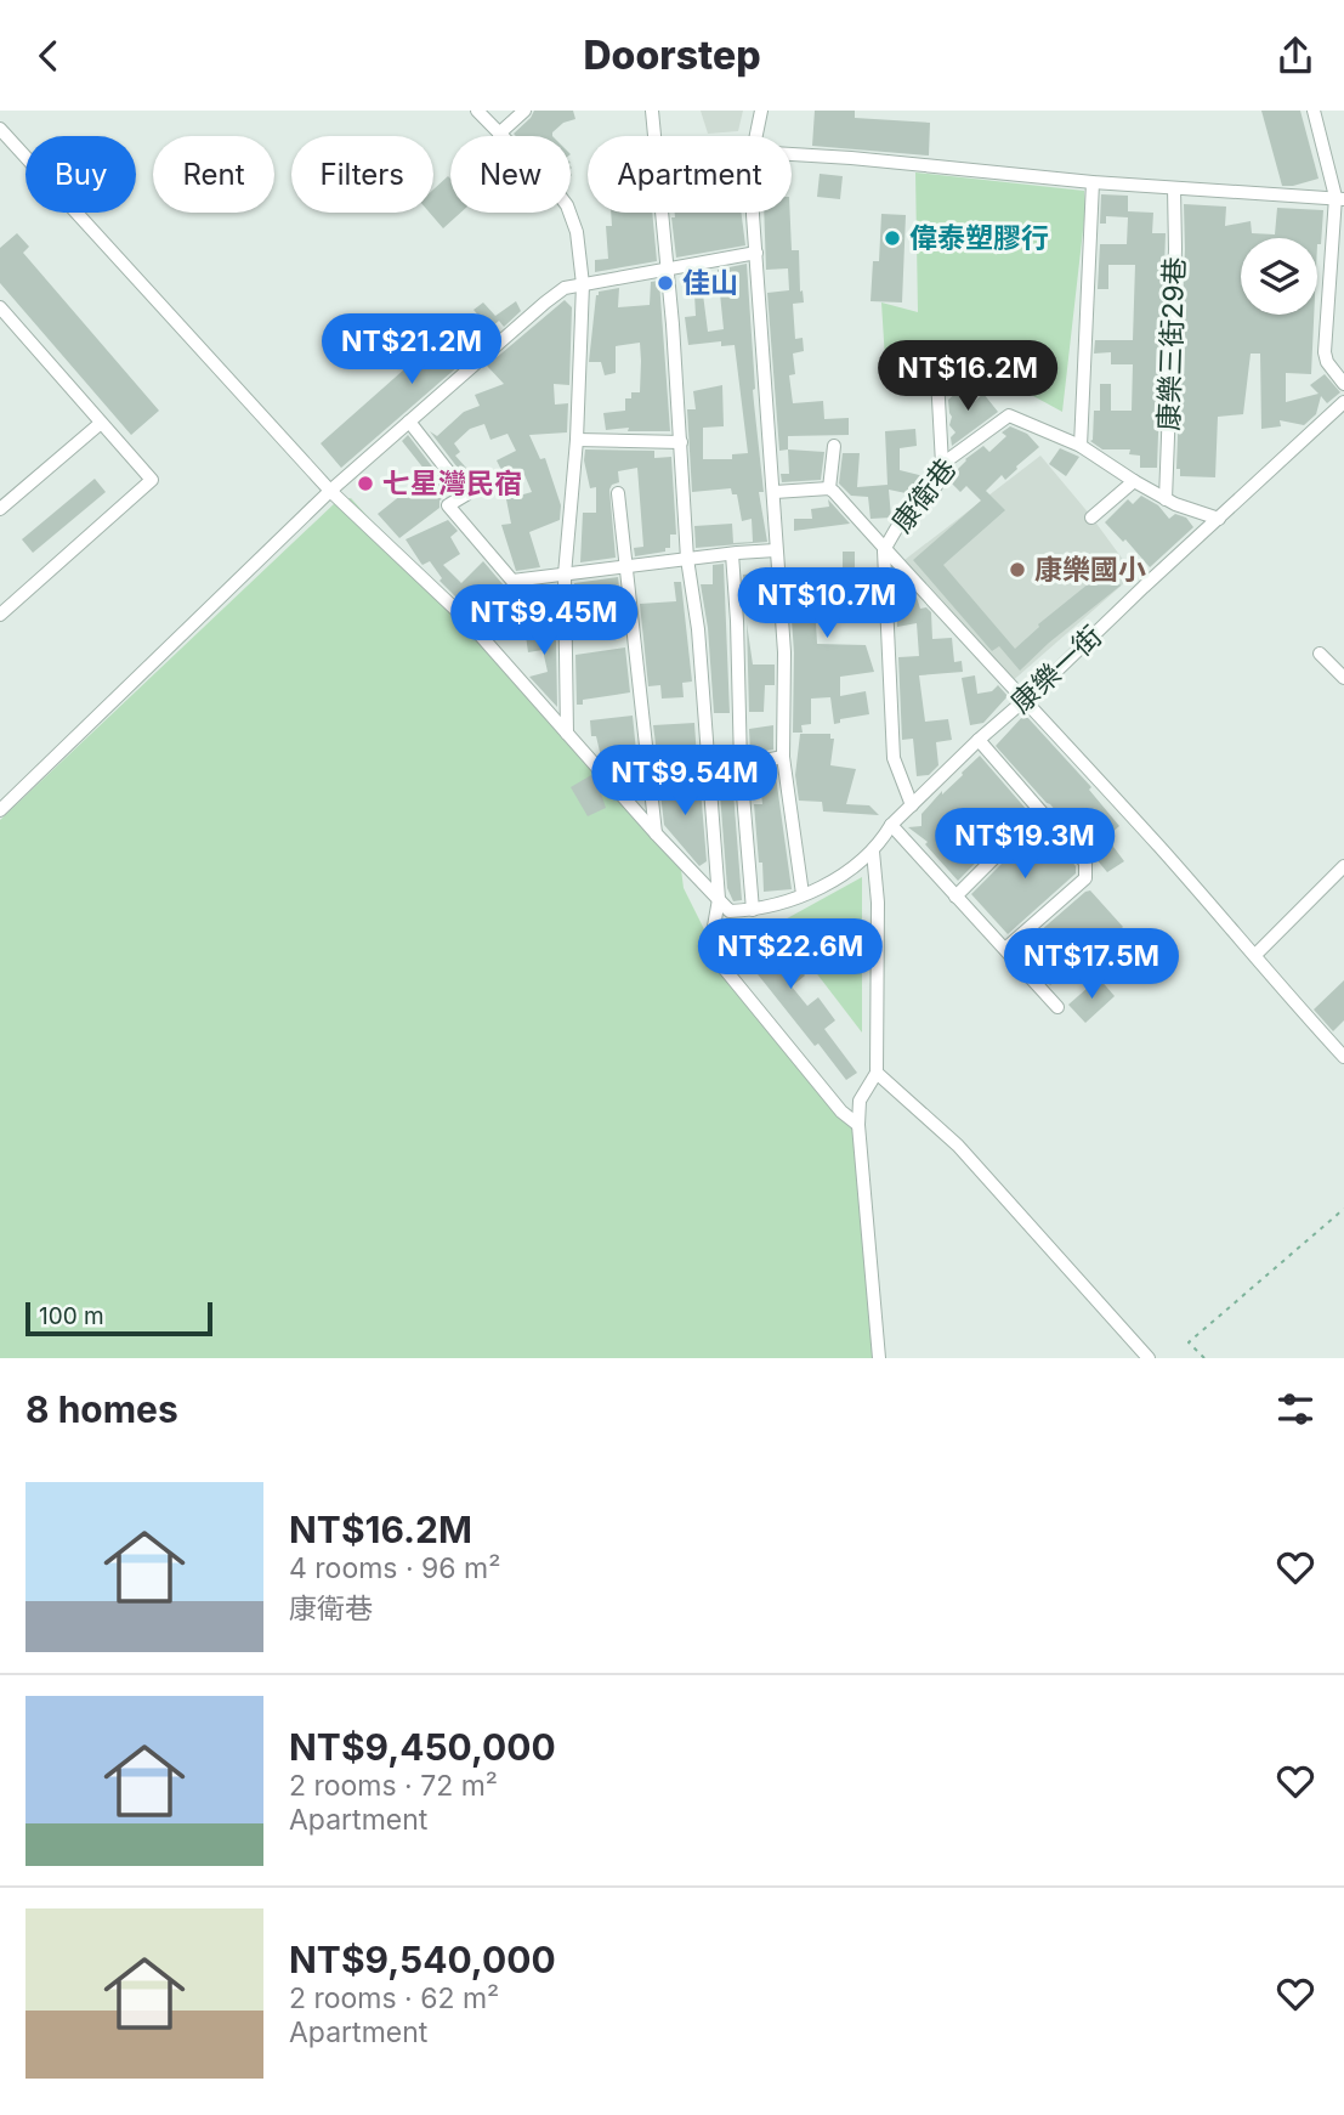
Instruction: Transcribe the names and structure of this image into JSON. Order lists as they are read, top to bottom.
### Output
{
  "streets": {
    "street": ["康樂三街29巷", "康衛巷", "康樂一街"]
  },
  "places": [
    "偉泰塑膠行",
    "佳山",
    "七星灣民宿",
    "康樂國小"
  ],
  "scale_bar": "100 m",
  "page": {
    "header": "Doorstep",
    "chip": [
      "Buy",
      "Rent",
      "Filters",
      "New",
      "Apartment"
    ],
    "price": [
      "NT$21.2M",
      "NT$16.2M",
      "NT$10.7M",
      "NT$9.45M",
      "NT$9.54M",
      "NT$19.3M",
      "NT$22.6M",
      "NT$17.5M"
    ],
    "scale": "100 m",
    "heading": "8 homes",
    "list": [
      {
        "name": "NT$16.2M",
        "note": "4 rooms · 96 m² · 康衛巷"
      },
      {
        "name": "NT$9,450,000",
        "note": "2 rooms · 72 m² · Apartment"
      },
      {
        "name": "NT$9,540,000",
        "note": "2 rooms · 62 m² · Apartment"
      }
    ]
  }
}
